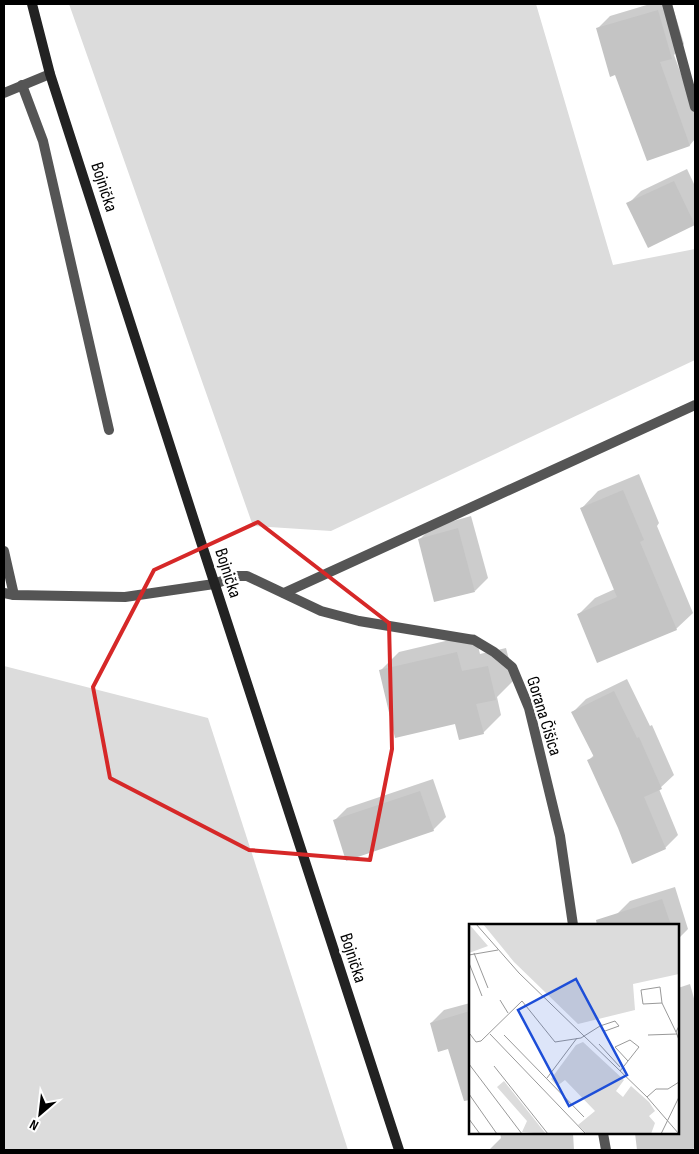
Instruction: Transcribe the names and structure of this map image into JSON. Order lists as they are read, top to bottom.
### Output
{
  "streets": {
    "main road": ["Bojnička"],
    "street": ["Gorana Čišica"]
  },
  "crossings": [
    ["Bojnička", "Gorana Čišica"]
  ],
  "north": "bottom left"
}
